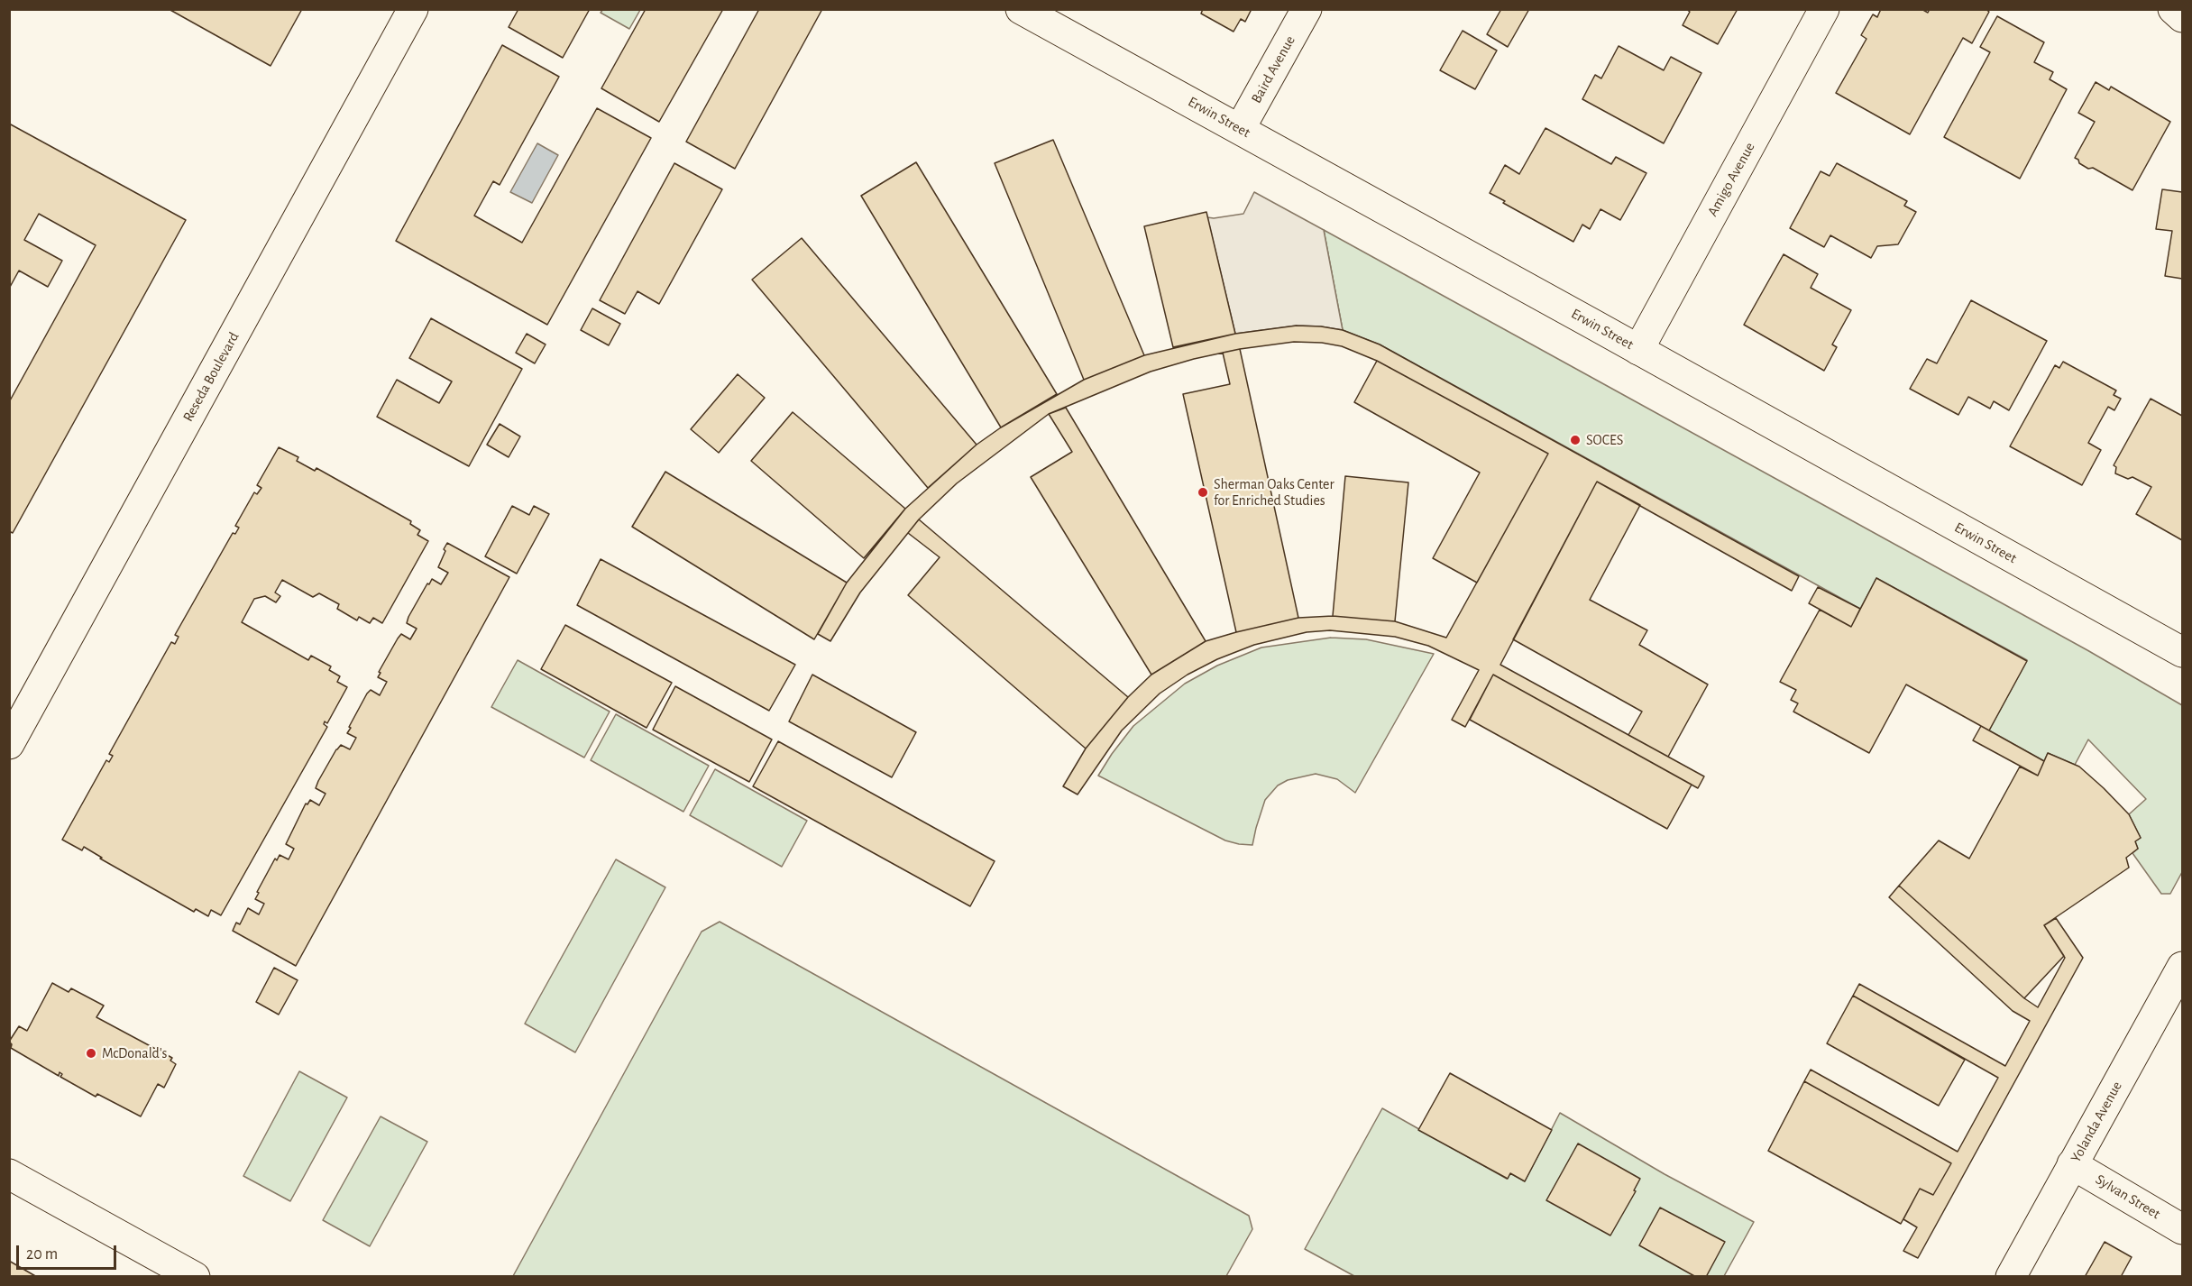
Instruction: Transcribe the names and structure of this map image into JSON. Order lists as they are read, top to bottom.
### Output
{
  "streets": {
    "street": [
      "Baird Avenue",
      "Erwin Street",
      "Amigo Avenue",
      "Reseda Boulevard",
      "Yolanda Avenue",
      "Sylvan Street"
    ]
  },
  "crossings": [
    ["Baird Avenue", "Erwin Street"],
    ["Erwin Street", "Amigo Avenue"],
    ["Yolanda Avenue", "Sylvan Street"]
  ],
  "places": ["SOCES", "Sherman Oaks Center for Enriched Studies", "McDonald's"],
  "scale_bar": "20 m"
}
